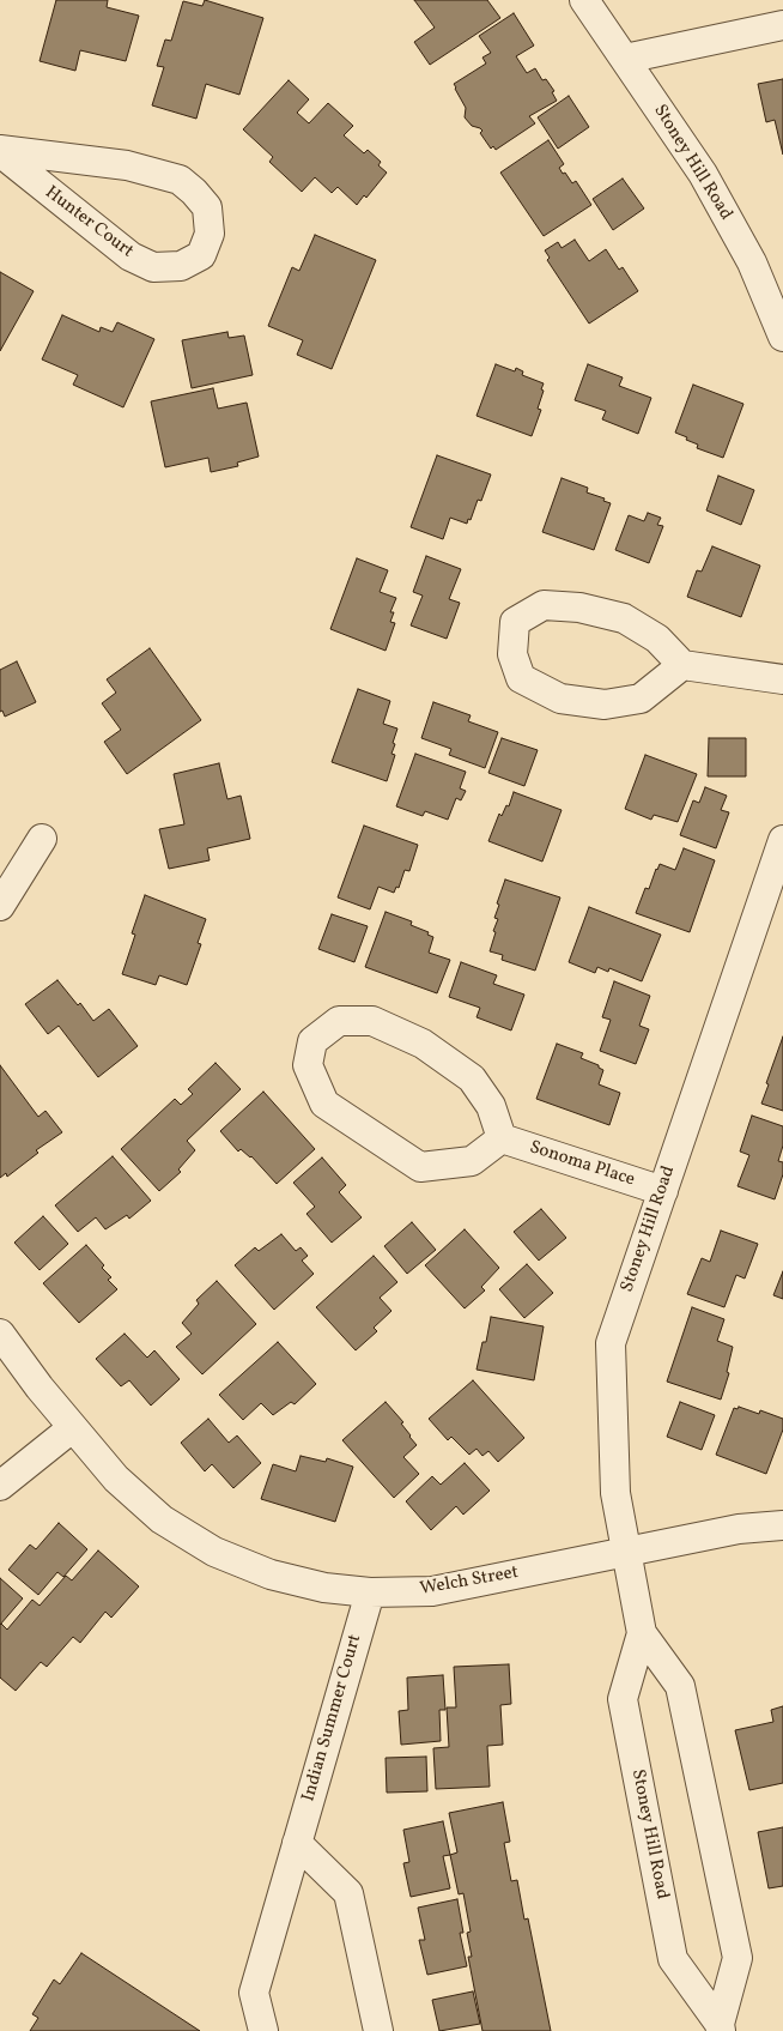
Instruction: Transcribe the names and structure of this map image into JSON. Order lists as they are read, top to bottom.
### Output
{
  "streets": {
    "street": [
      "Stoney Hill Road",
      "Hunter Court",
      "Sonoma Place",
      "Welch Street",
      "Indian Summer Court"
    ]
  },
  "crossings": [
    ["Stoney Hill Road", "Sonoma Place"],
    ["Stoney Hill Road", "Welch Street"],
    ["Welch Street", "Indian Summer Court"]
  ]
}
